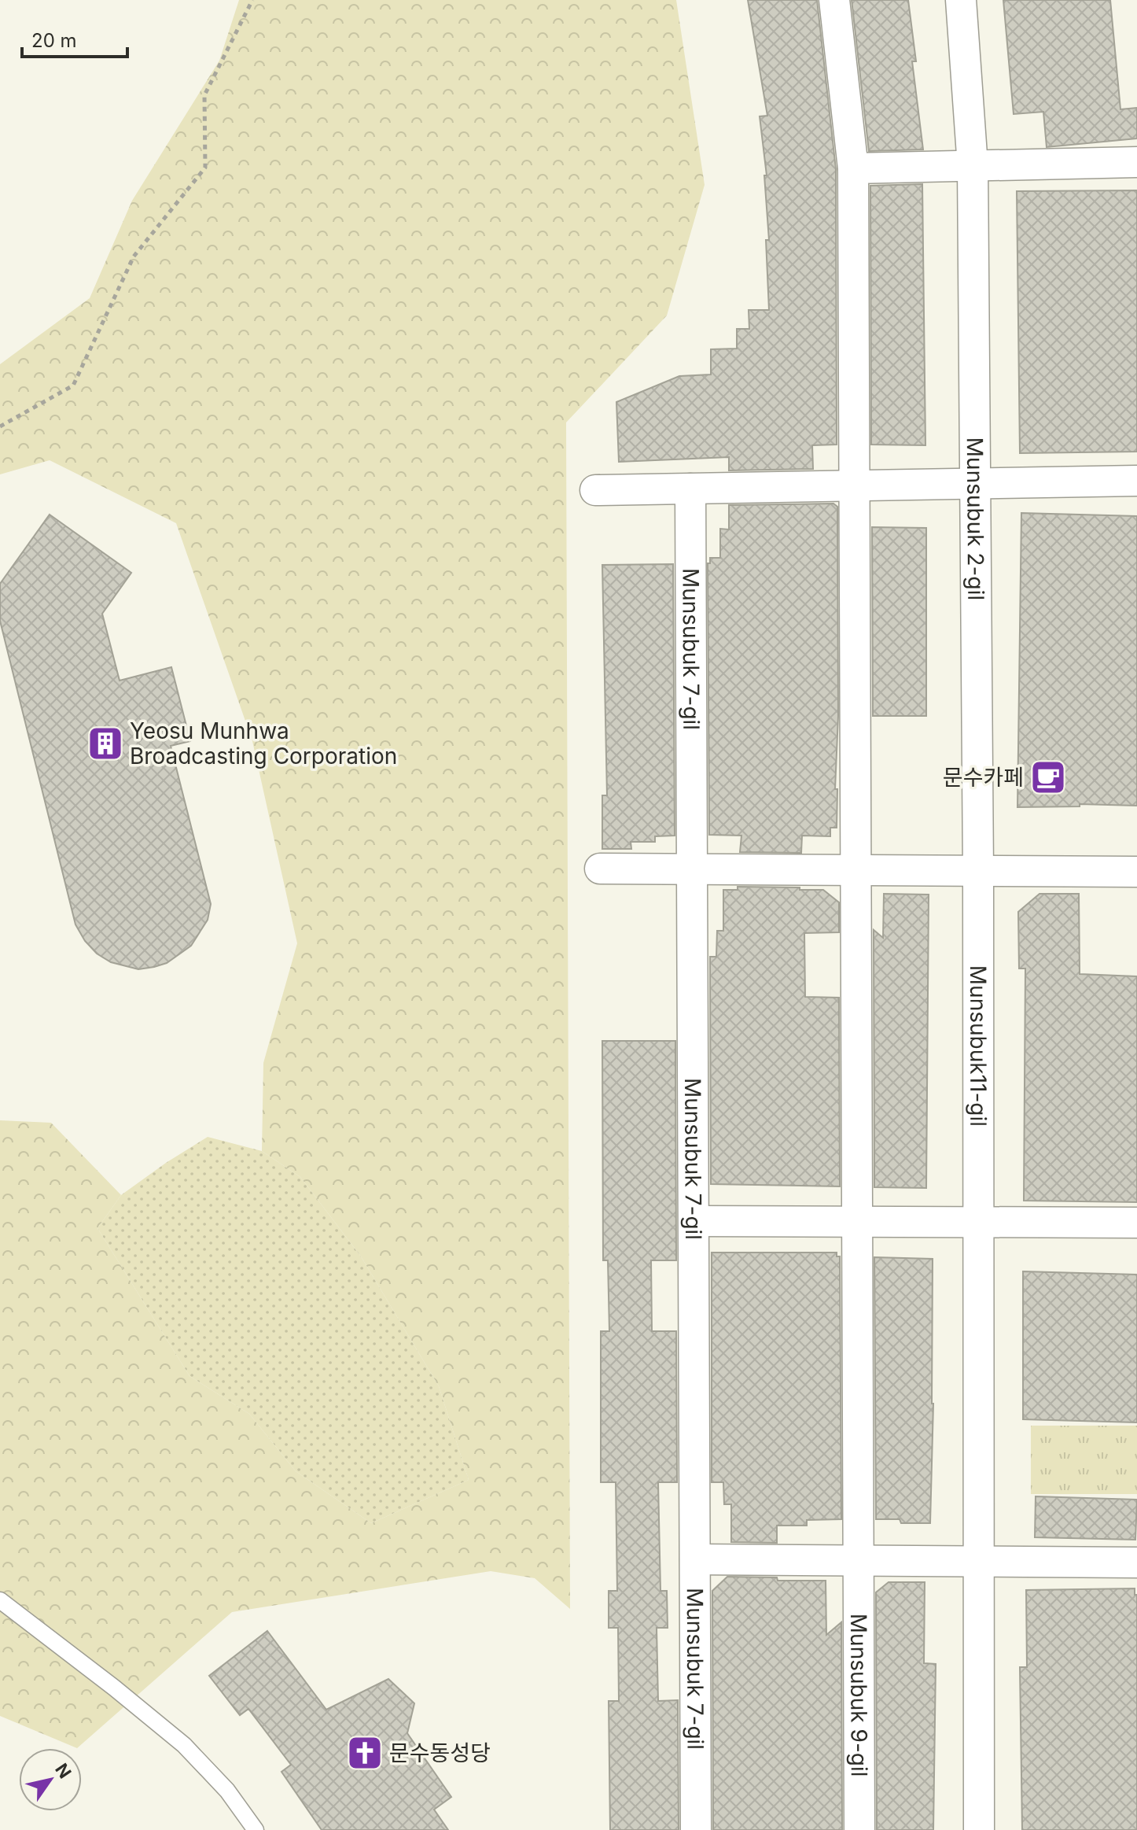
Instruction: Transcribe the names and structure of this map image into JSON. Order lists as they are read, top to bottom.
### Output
{
  "streets": {
    "street": [
      "Munsubuk 2-gil",
      "Munsubuk 7-gil",
      "Munsubuk11-gil",
      "Munsubuk 9-gil"
    ]
  },
  "crossings": [
    ["Munsubuk 2-gil", "Munsubuk11-gil"]
  ],
  "places": {
    "building": ["Yeosu Munhwa Broadcasting Corporation"],
    "cafe": ["문수카페"],
    "church": ["문수동성당"]
  },
  "scale_bar": "20 m",
  "north": "top right"
}
